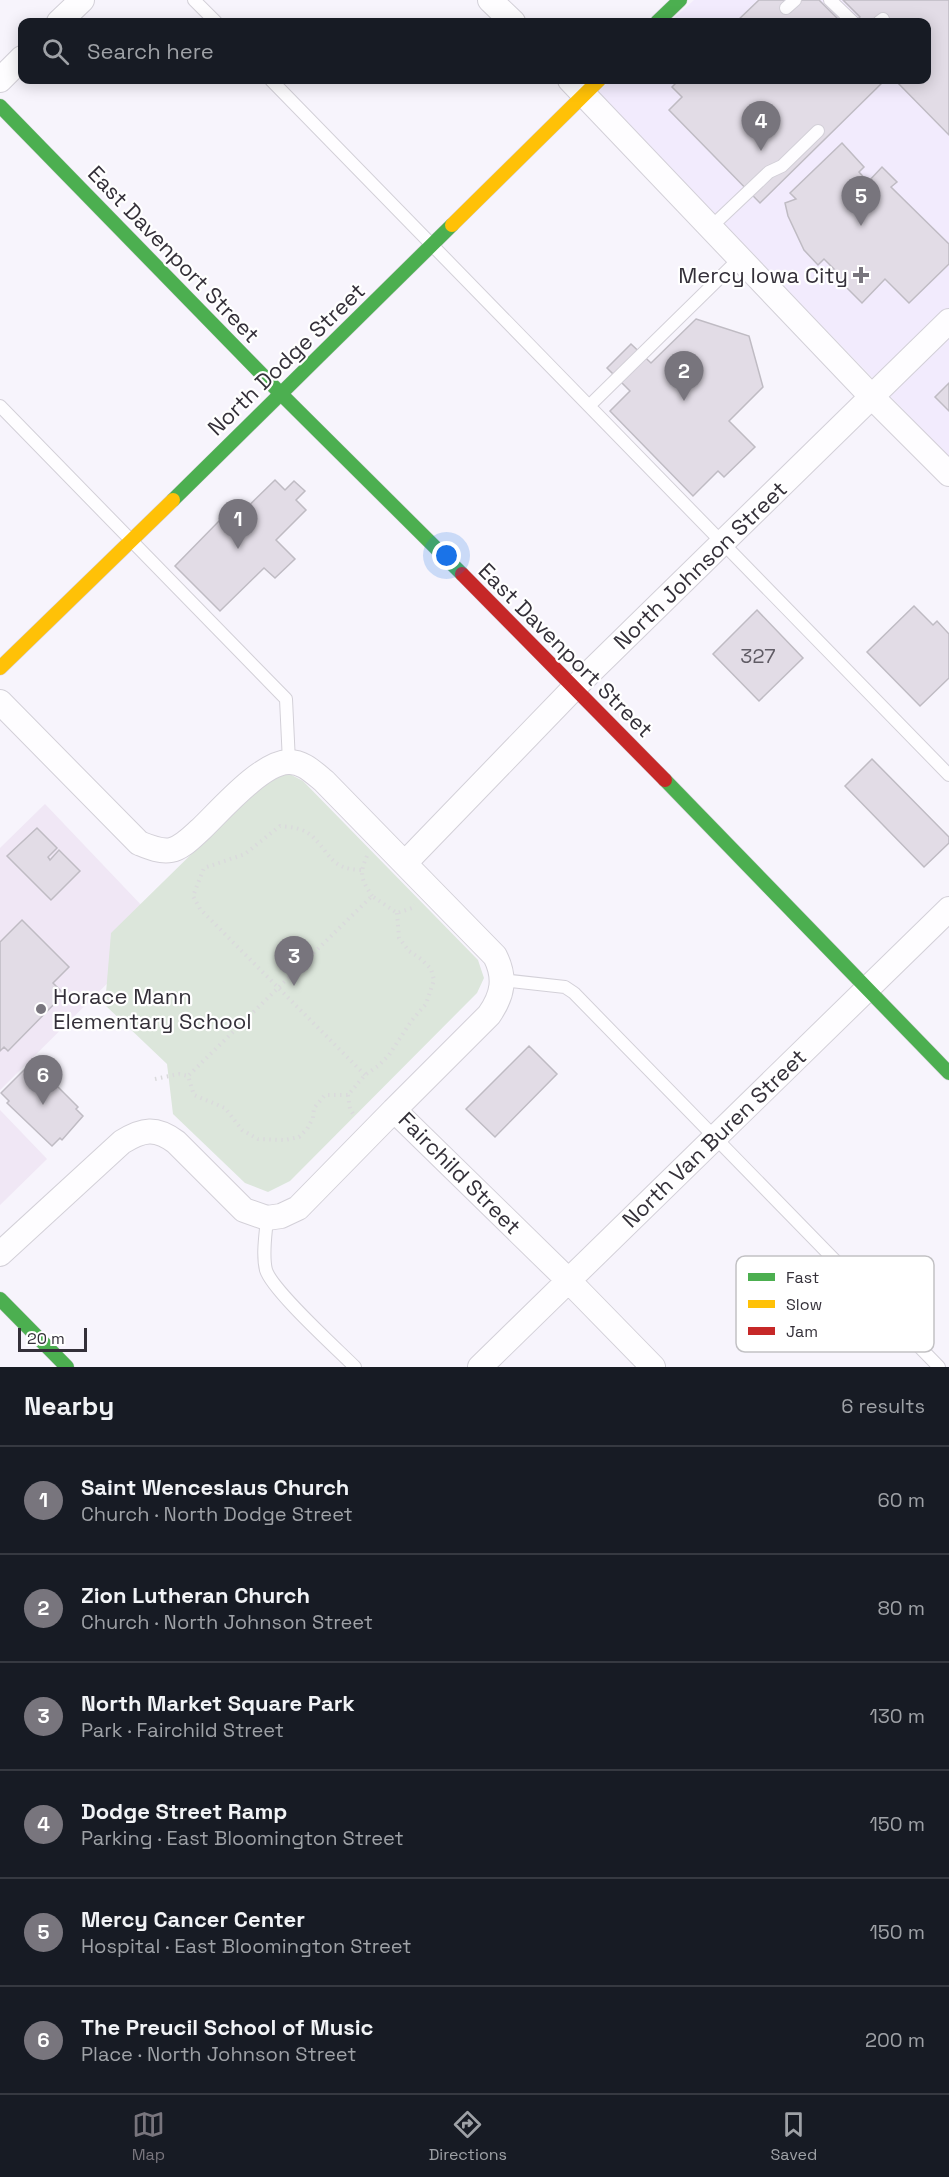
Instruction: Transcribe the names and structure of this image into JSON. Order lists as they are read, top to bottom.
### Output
{
  "streets": {
    "street": [
      "East Davenport Street",
      "North Dodge Street",
      "North Johnson Street",
      "North Van Buren Street",
      "Fairchild Street"
    ]
  },
  "crossings": [
    ["East Davenport Street", "North Dodge Street"],
    ["East Davenport Street", "North Johnson Street"],
    ["East Davenport Street", "North Van Buren Street"],
    ["North Van Buren Street", "Fairchild Street"]
  ],
  "places": {
    "health": ["Mercy Iowa City"],
    "other": ["Horace Mann Elementary School"]
  },
  "house_numbers": ["327"],
  "legend": ["Fast", "Slow", "Jam"],
  "scale_bar": "20 m",
  "page": {
    "search": "Search here",
    "pins": [
      "4",
      "5",
      "2",
      "1",
      "3",
      "6"
    ],
    "scale": "20 m",
    "heading": ["Nearby", "6 results"],
    "list": [
      {
        "mark": "1",
        "name": "Saint Wenceslaus Church",
        "note": "Church · North Dodge Street",
        "value": "60 m"
      },
      {
        "mark": "2",
        "name": "Zion Lutheran Church",
        "note": "Church · North Johnson Street",
        "value": "80 m"
      },
      {
        "mark": "3",
        "name": "North Market Square Park",
        "note": "Park · Fairchild Street",
        "value": "130 m"
      },
      {
        "mark": "4",
        "name": "Dodge Street Ramp",
        "note": "Parking · East Bloomington Street",
        "value": "150 m"
      },
      {
        "mark": "5",
        "name": "Mercy Cancer Center",
        "note": "Hospital · East Bloomington Street",
        "value": "150 m"
      },
      {
        "mark": "6",
        "name": "The Preucil School of Music",
        "note": "Place · North Johnson Street",
        "value": "200 m"
      }
    ],
    "nav": ["Map", "Directions", "Saved"]
  }
}
